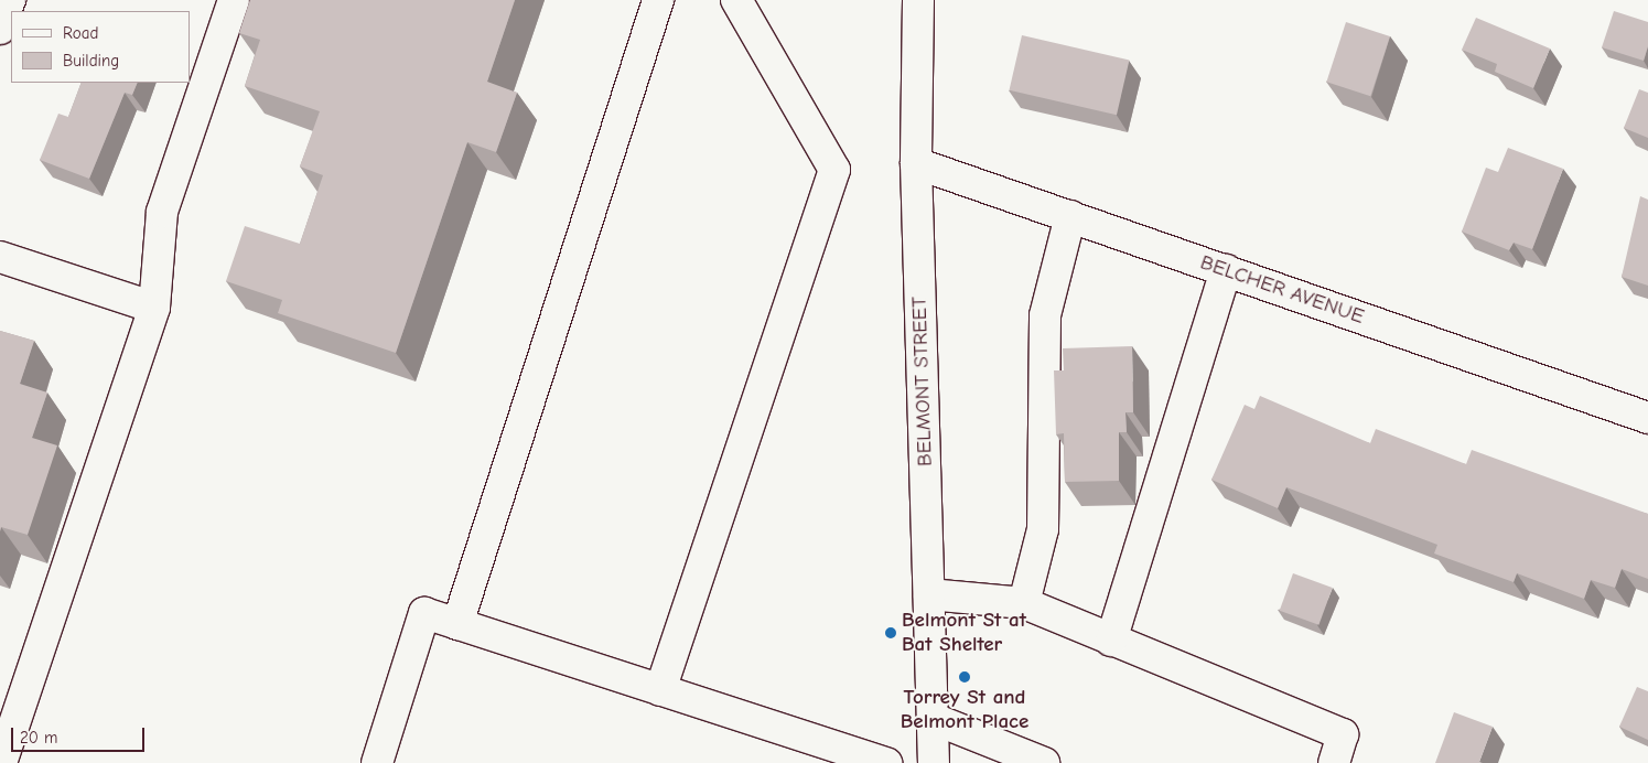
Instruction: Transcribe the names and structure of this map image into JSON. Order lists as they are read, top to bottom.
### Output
{
  "streets": {
    "street": ["BELCHER AVENUE", "BELMONT STREET"]
  },
  "crossings": [
    ["BELCHER AVENUE", "BELMONT STREET"]
  ],
  "places": ["Belmont St at Bat Shelter", "Torrey St and Belmont Place"],
  "legend": ["Road", "Building"],
  "scale_bar": "20 m"
}
